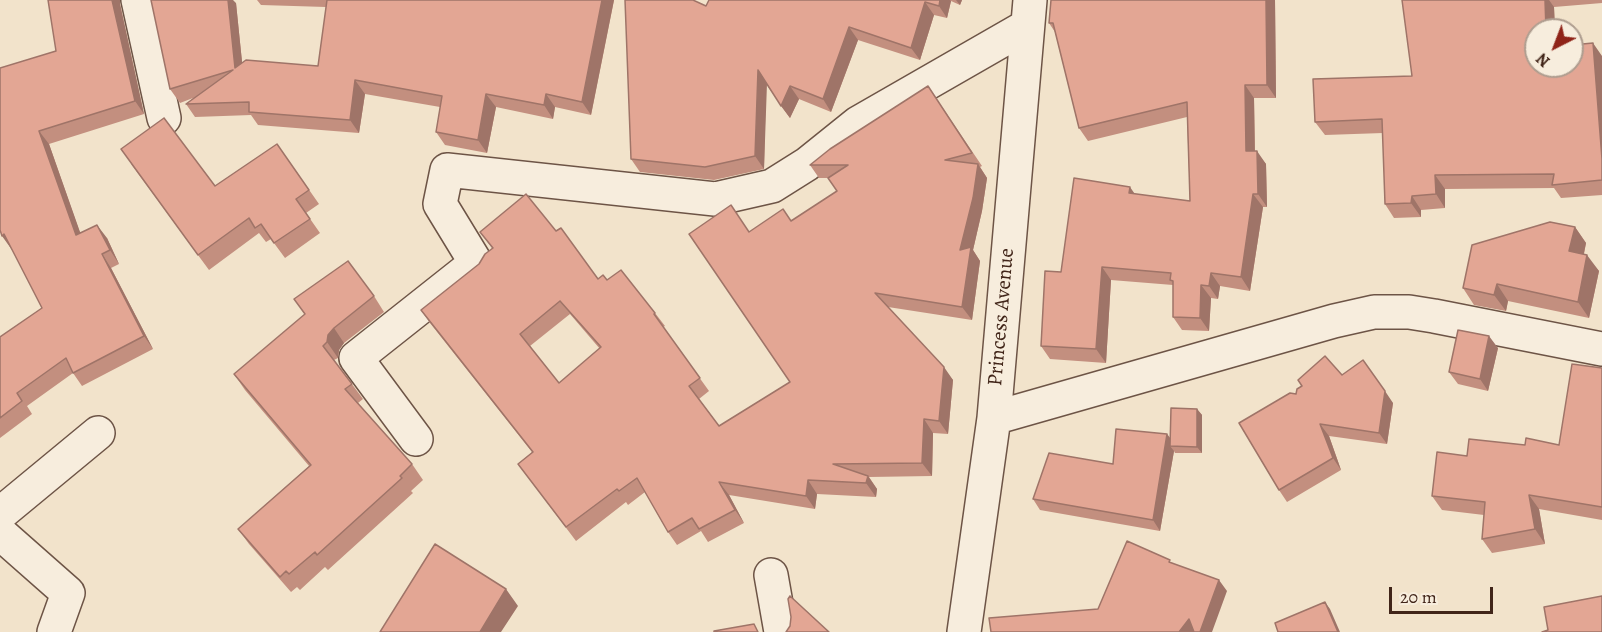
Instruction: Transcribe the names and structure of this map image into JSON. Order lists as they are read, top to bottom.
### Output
{
  "streets": {
    "street": ["Princess Avenue"]
  },
  "scale_bar": "20 m",
  "north": "bottom left"
}
